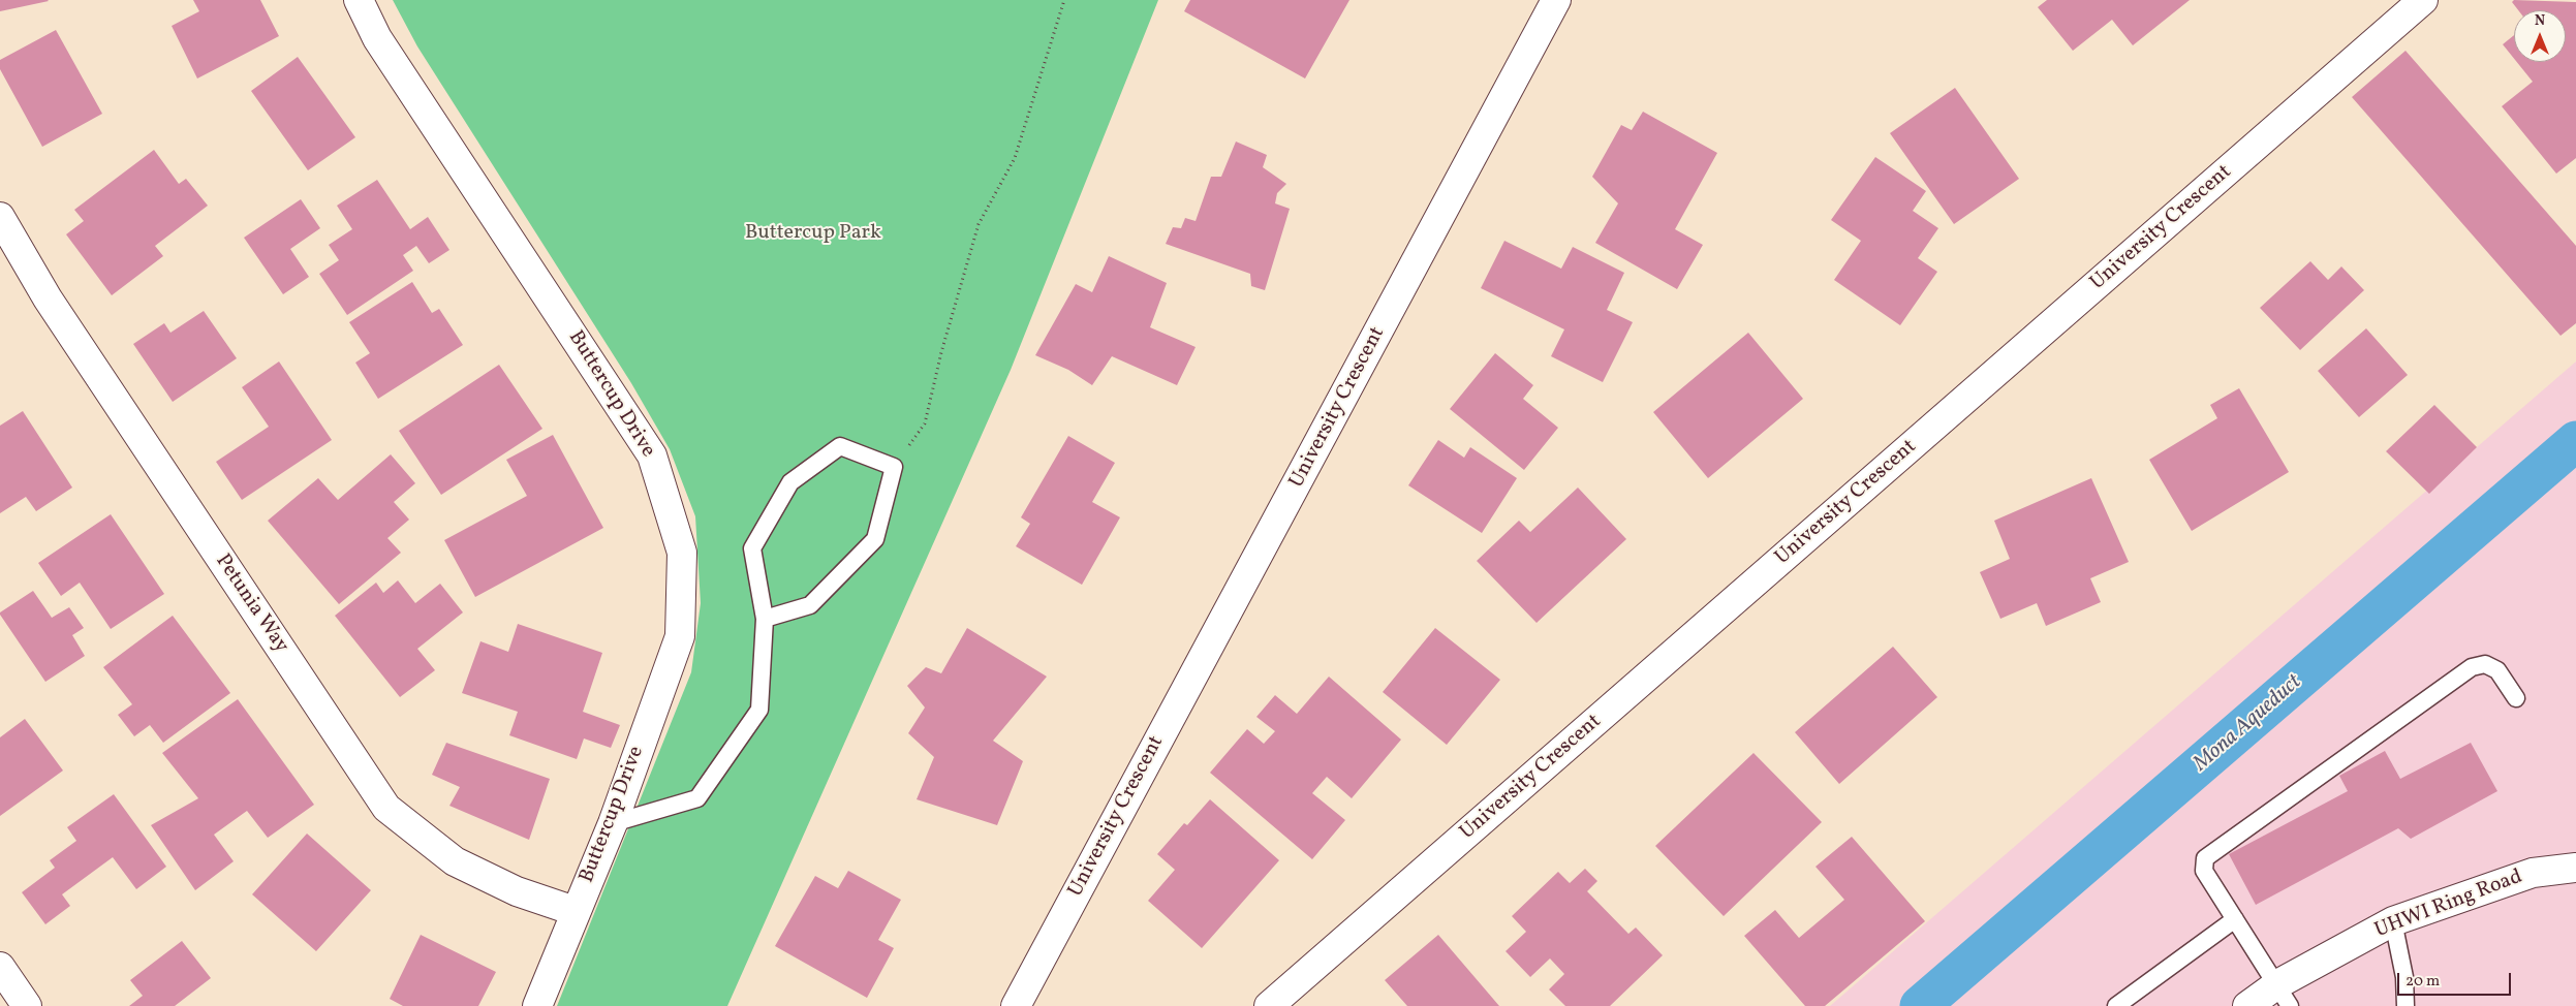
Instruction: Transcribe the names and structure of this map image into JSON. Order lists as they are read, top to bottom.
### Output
{
  "streets": {
    "street": [
      "University Crescent",
      "Buttercup Drive",
      "Petunia Way",
      "UHWI Ring Road"
    ]
  },
  "crossings": [
    ["Buttercup Drive", "Petunia Way"]
  ],
  "water": ["Mona Aqueduct"],
  "parks": ["Buttercup Park"],
  "scale_bar": "20 m",
  "north": "top"
}
